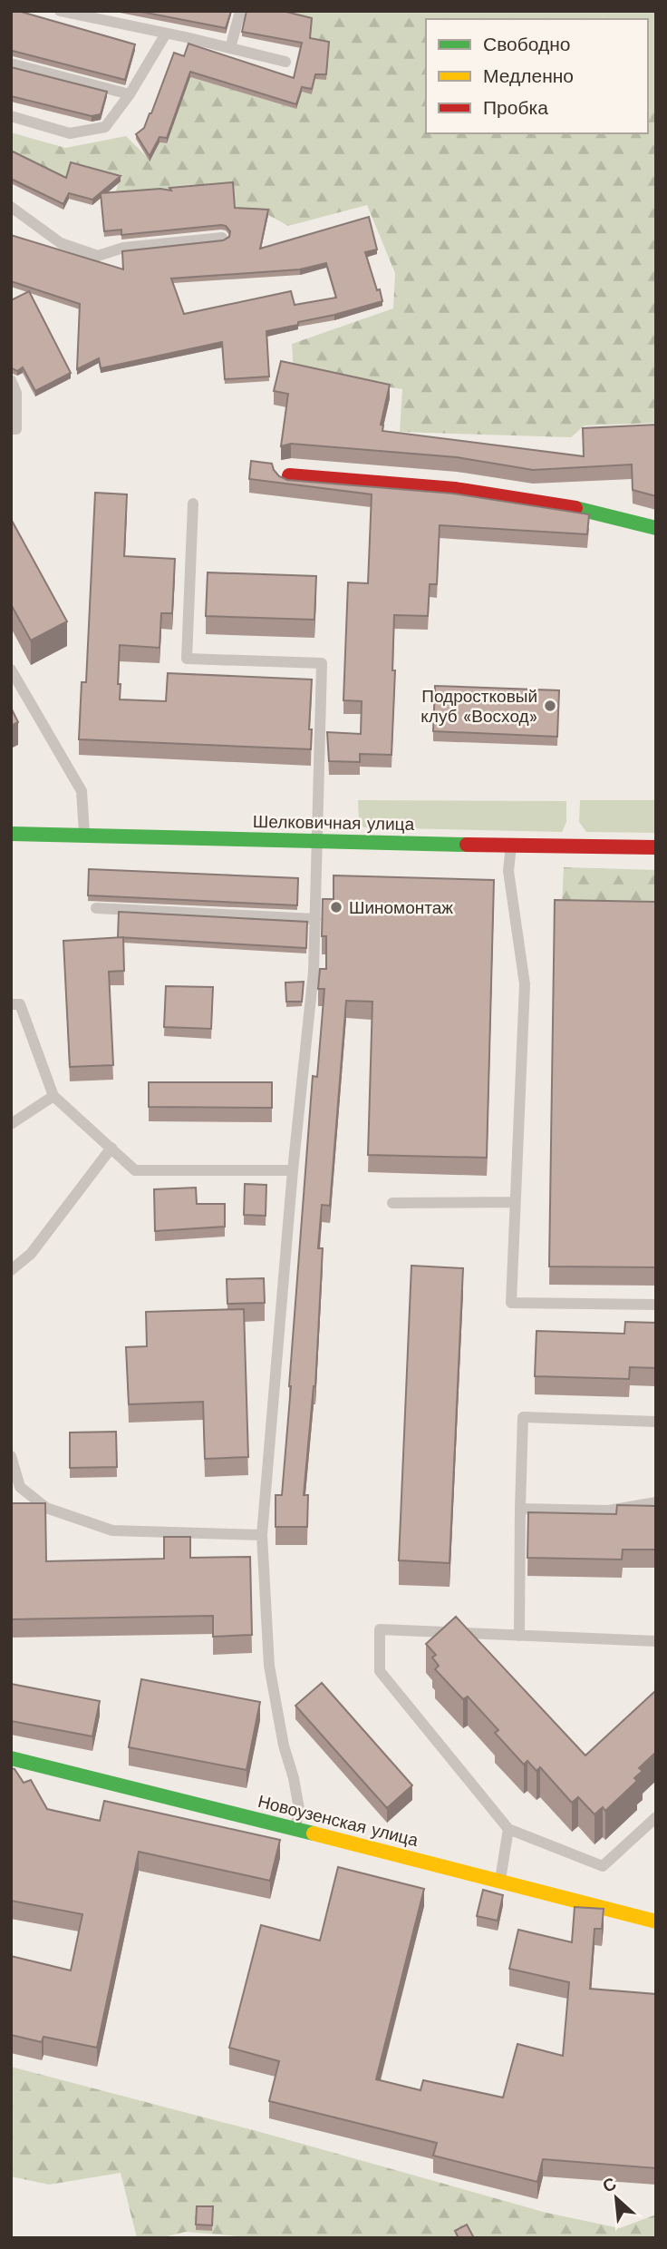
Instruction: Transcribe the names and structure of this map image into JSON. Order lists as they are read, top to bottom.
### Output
{
  "streets": {
    "street": ["Шелковичная улица", "Новоузенская улица"]
  },
  "places": ["Подростковый клуб «Восход»", "Шиномонтаж"],
  "legend": ["Свободно", "Медленно", "Пробка"],
  "north": "top left"
}
